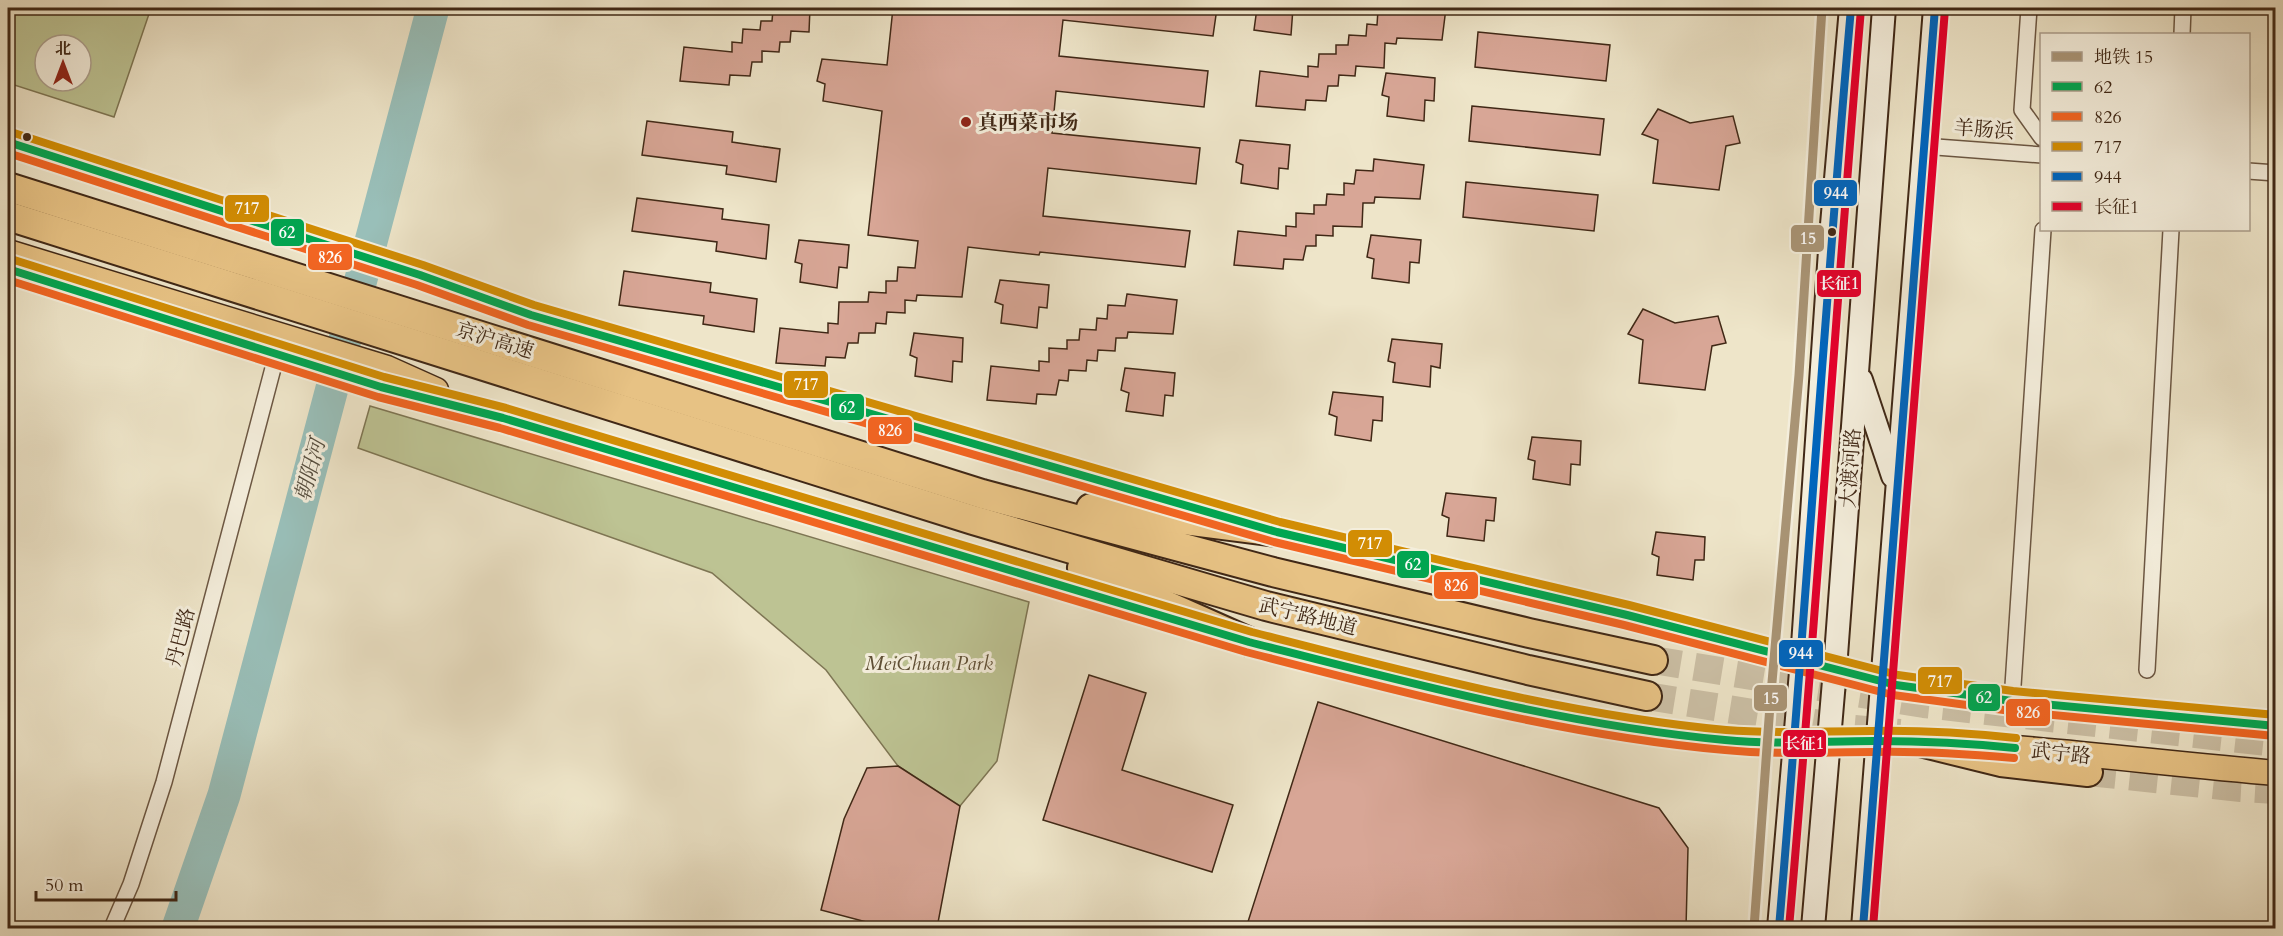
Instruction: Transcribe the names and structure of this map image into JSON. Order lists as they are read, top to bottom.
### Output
{
  "streets": {
    "highway": ["京沪高速", "武宁路地道"],
    "main road": ["大渡河路", "武宁路"],
    "street": ["羊肠浜", "丹巴路"]
  },
  "crossings": [
    ["京沪高速", "武宁路地道"],
    ["大渡河路", "武宁路"]
  ],
  "water": ["朝阳河"],
  "parks": ["MeiChuan Park"],
  "places": ["真西菜市场"],
  "lines": [
    "metro line 15",
    "transit line 944",
    "transit line 长征1",
    "transit line 717",
    "transit line 62",
    "transit line 826"
  ],
  "legend": [
    "地铁 15",
    "62",
    "826",
    "717",
    "944",
    "长征1"
  ],
  "scale_bar": "50 m",
  "north": "top"
}
